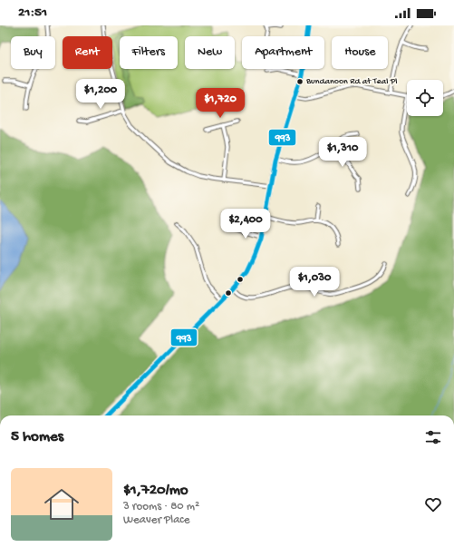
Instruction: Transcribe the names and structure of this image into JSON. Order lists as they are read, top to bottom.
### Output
{
  "places": ["Bundanoon Rd at Teal Pl"],
  "lines": ["transit line 993"],
  "page": {
    "status": "21:51",
    "chip": [
      "Buy",
      "Rent",
      "Filters",
      "New",
      "Apartment",
      "House"
    ],
    "price": [
      "$1,200",
      "$1,720",
      "$1,310",
      "$2,400",
      "$1,030"
    ],
    "heading": "5 homes",
    "list": [
      {
        "name": "$1,720/mo",
        "note": "3 rooms · 80 m² · Weaver Place"
      }
    ]
  }
}
